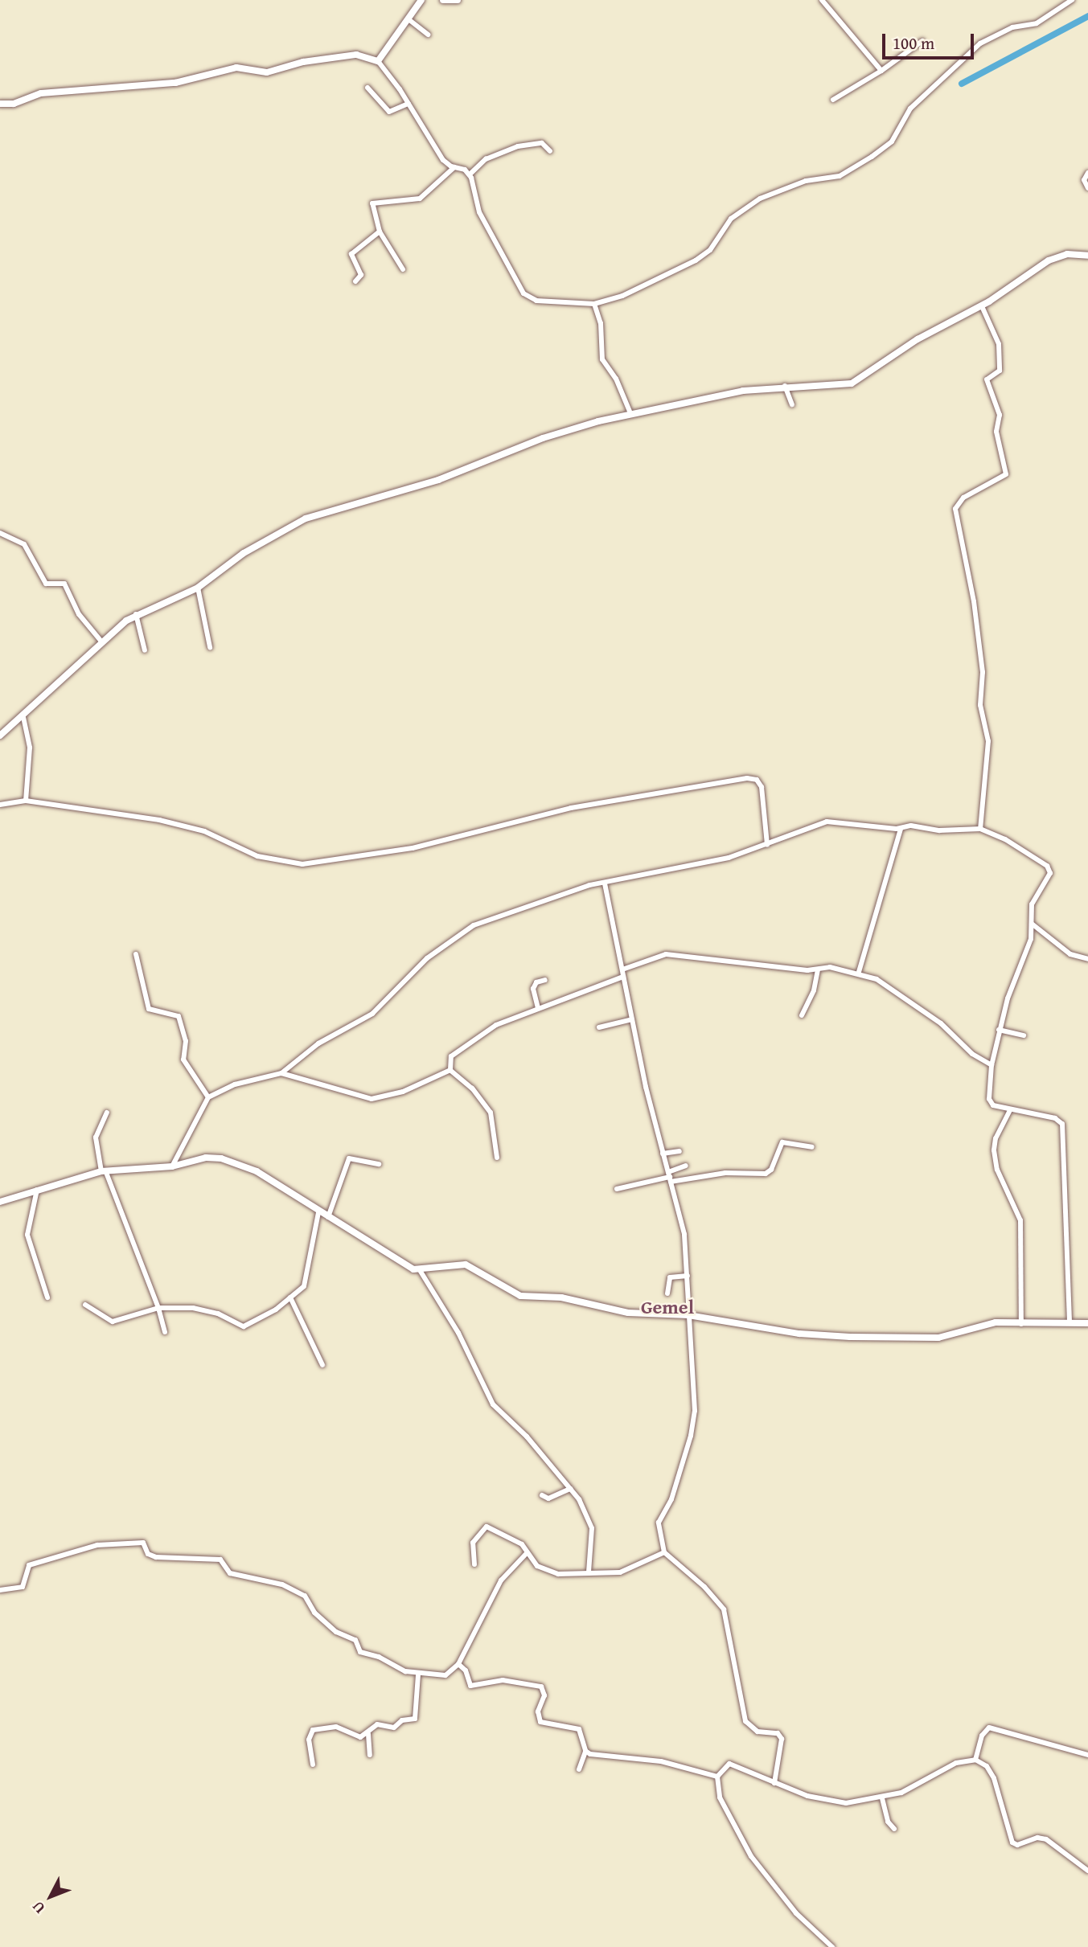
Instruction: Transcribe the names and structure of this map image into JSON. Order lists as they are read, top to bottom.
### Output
{
  "districts": ["Gemel"],
  "scale_bar": "100 m",
  "north": "bottom left"
}
